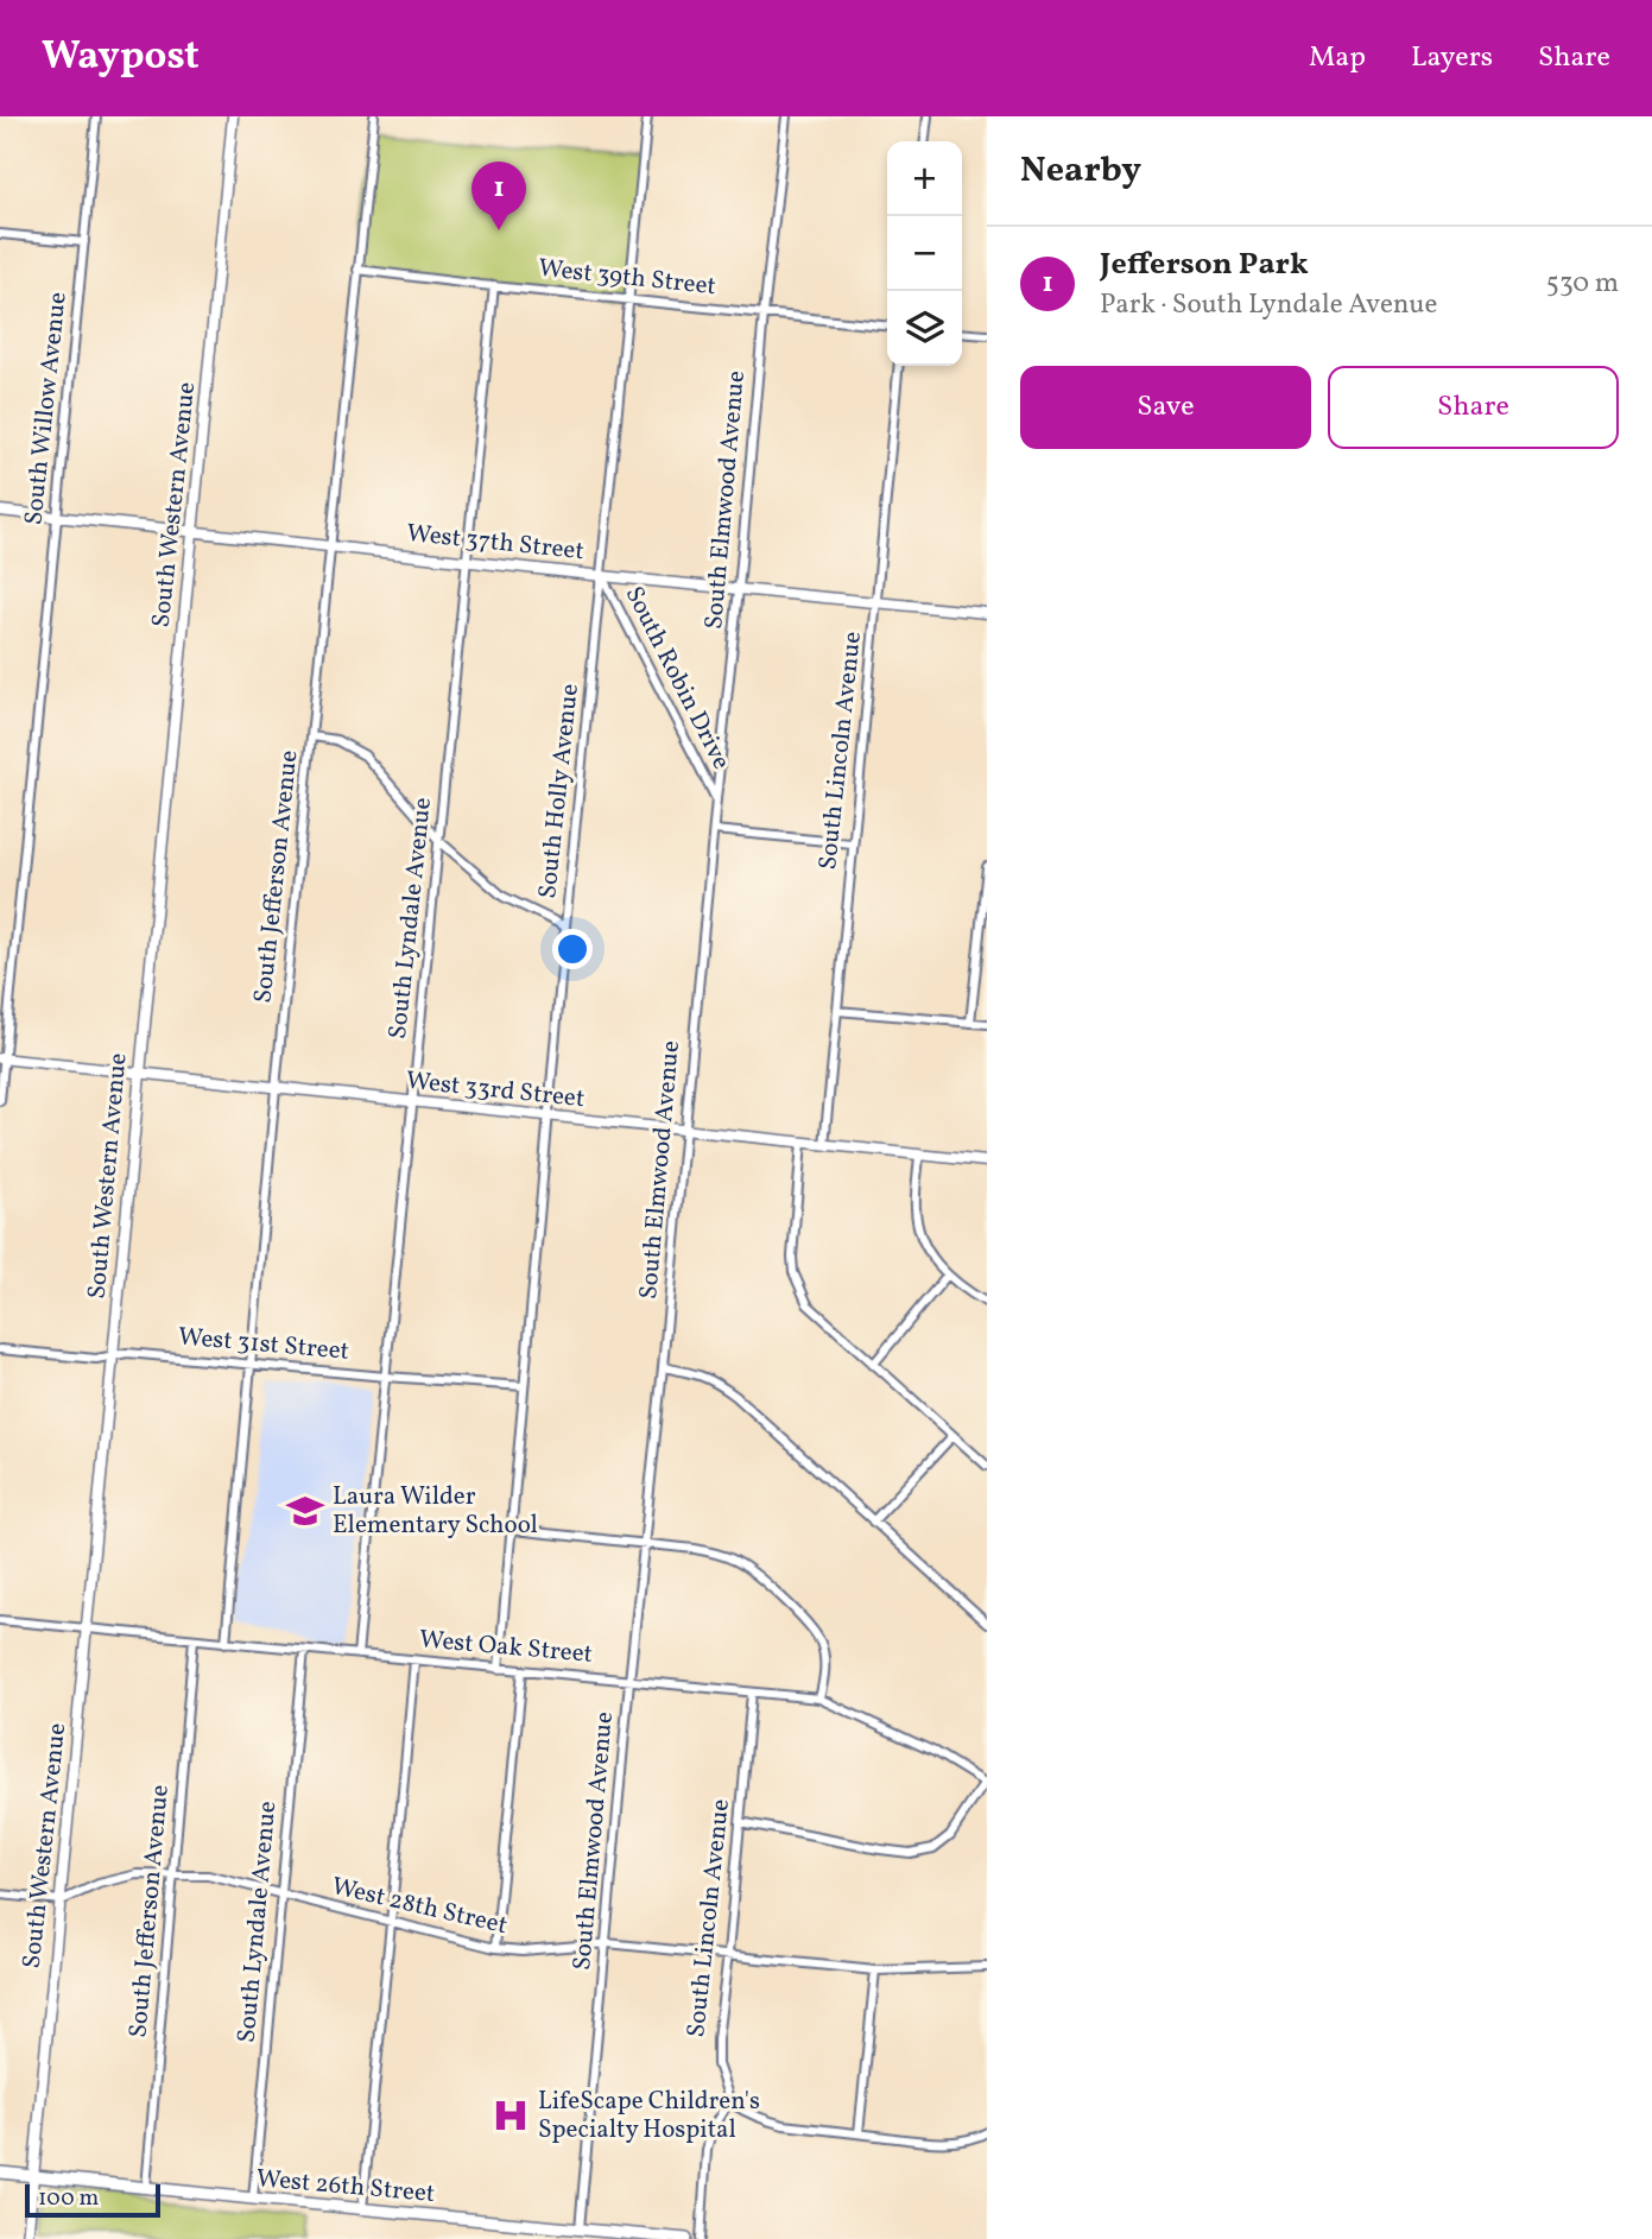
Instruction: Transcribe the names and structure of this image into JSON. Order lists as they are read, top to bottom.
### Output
{
  "streets": {
    "main road": ["West 26th Street"],
    "street": [
      "West 39th Street",
      "South Willow Avenue",
      "South Elmwood Avenue",
      "South Western Avenue",
      "West 37th Street",
      "South Robin Drive",
      "South Lincoln Avenue",
      "South Holly Avenue",
      "South Jefferson Avenue",
      "South Lyndale Avenue",
      "West 33rd Street",
      "West 31st Street",
      "West Oak Street",
      "West 28th Street"
    ]
  },
  "crossings": [
    ["West 39th Street", "South Elmwood Avenue"],
    ["West 39th Street", "South Holly Avenue"],
    ["West 39th Street", "South Jefferson Avenue"],
    ["West 39th Street", "South Lyndale Avenue"],
    ["South Willow Avenue", "West 37th Street"],
    ["South Willow Avenue", "West 33rd Street"],
    ["South Elmwood Avenue", "West 37th Street"],
    ["South Elmwood Avenue", "South Robin Drive"],
    ["South Elmwood Avenue", "West 33rd Street"],
    ["South Elmwood Avenue", "West Oak Street"],
    ["South Elmwood Avenue", "West 28th Street"],
    ["South Elmwood Avenue", "West 26th Street"],
    ["South Western Avenue", "West 37th Street"],
    ["South Western Avenue", "West 33rd Street"],
    ["South Western Avenue", "West 31st Street"],
    ["South Western Avenue", "West Oak Street"],
    ["South Western Avenue", "West 28th Street"],
    ["South Western Avenue", "West 26th Street"],
    ["West 37th Street", "South Robin Drive"],
    ["West 37th Street", "South Lincoln Avenue"],
    ["West 37th Street", "South Holly Avenue"],
    ["West 37th Street", "South Jefferson Avenue"],
    ["West 37th Street", "South Lyndale Avenue"],
    ["South Robin Drive", "South Holly Avenue"],
    ["South Lincoln Avenue", "West 33rd Street"],
    ["South Lincoln Avenue", "West Oak Street"],
    ["South Lincoln Avenue", "West 28th Street"],
    ["South Holly Avenue", "West 33rd Street"],
    ["South Holly Avenue", "West 31st Street"],
    ["South Holly Avenue", "West Oak Street"],
    ["South Jefferson Avenue", "West 33rd Street"],
    ["South Jefferson Avenue", "West 31st Street"],
    ["South Jefferson Avenue", "West Oak Street"],
    ["South Jefferson Avenue", "West 28th Street"],
    ["South Jefferson Avenue", "West 26th Street"],
    ["South Lyndale Avenue", "West 33rd Street"],
    ["South Lyndale Avenue", "West 31st Street"],
    ["South Lyndale Avenue", "West Oak Street"],
    ["South Lyndale Avenue", "West 28th Street"],
    ["South Lyndale Avenue", "West 26th Street"]
  ],
  "places": {
    "school or university": ["Laura Wilder Elementary School"],
    "hospital": ["LifeScape Children's Specialty Hospital"]
  },
  "scale_bar": "100 m",
  "page": {
    "header": "Waypost",
    "nav": ["Map", "Layers", "Share"],
    "heading": "Nearby",
    "map_buttons": ["+", "−"],
    "pins": "1",
    "list": [
      {
        "mark": "1",
        "name": "Jefferson Park",
        "note": "Park · South Lyndale Avenue",
        "value": "530 m"
      }
    ],
    "buttons": ["Save", "Share"],
    "scale": "100 m"
  }
}
